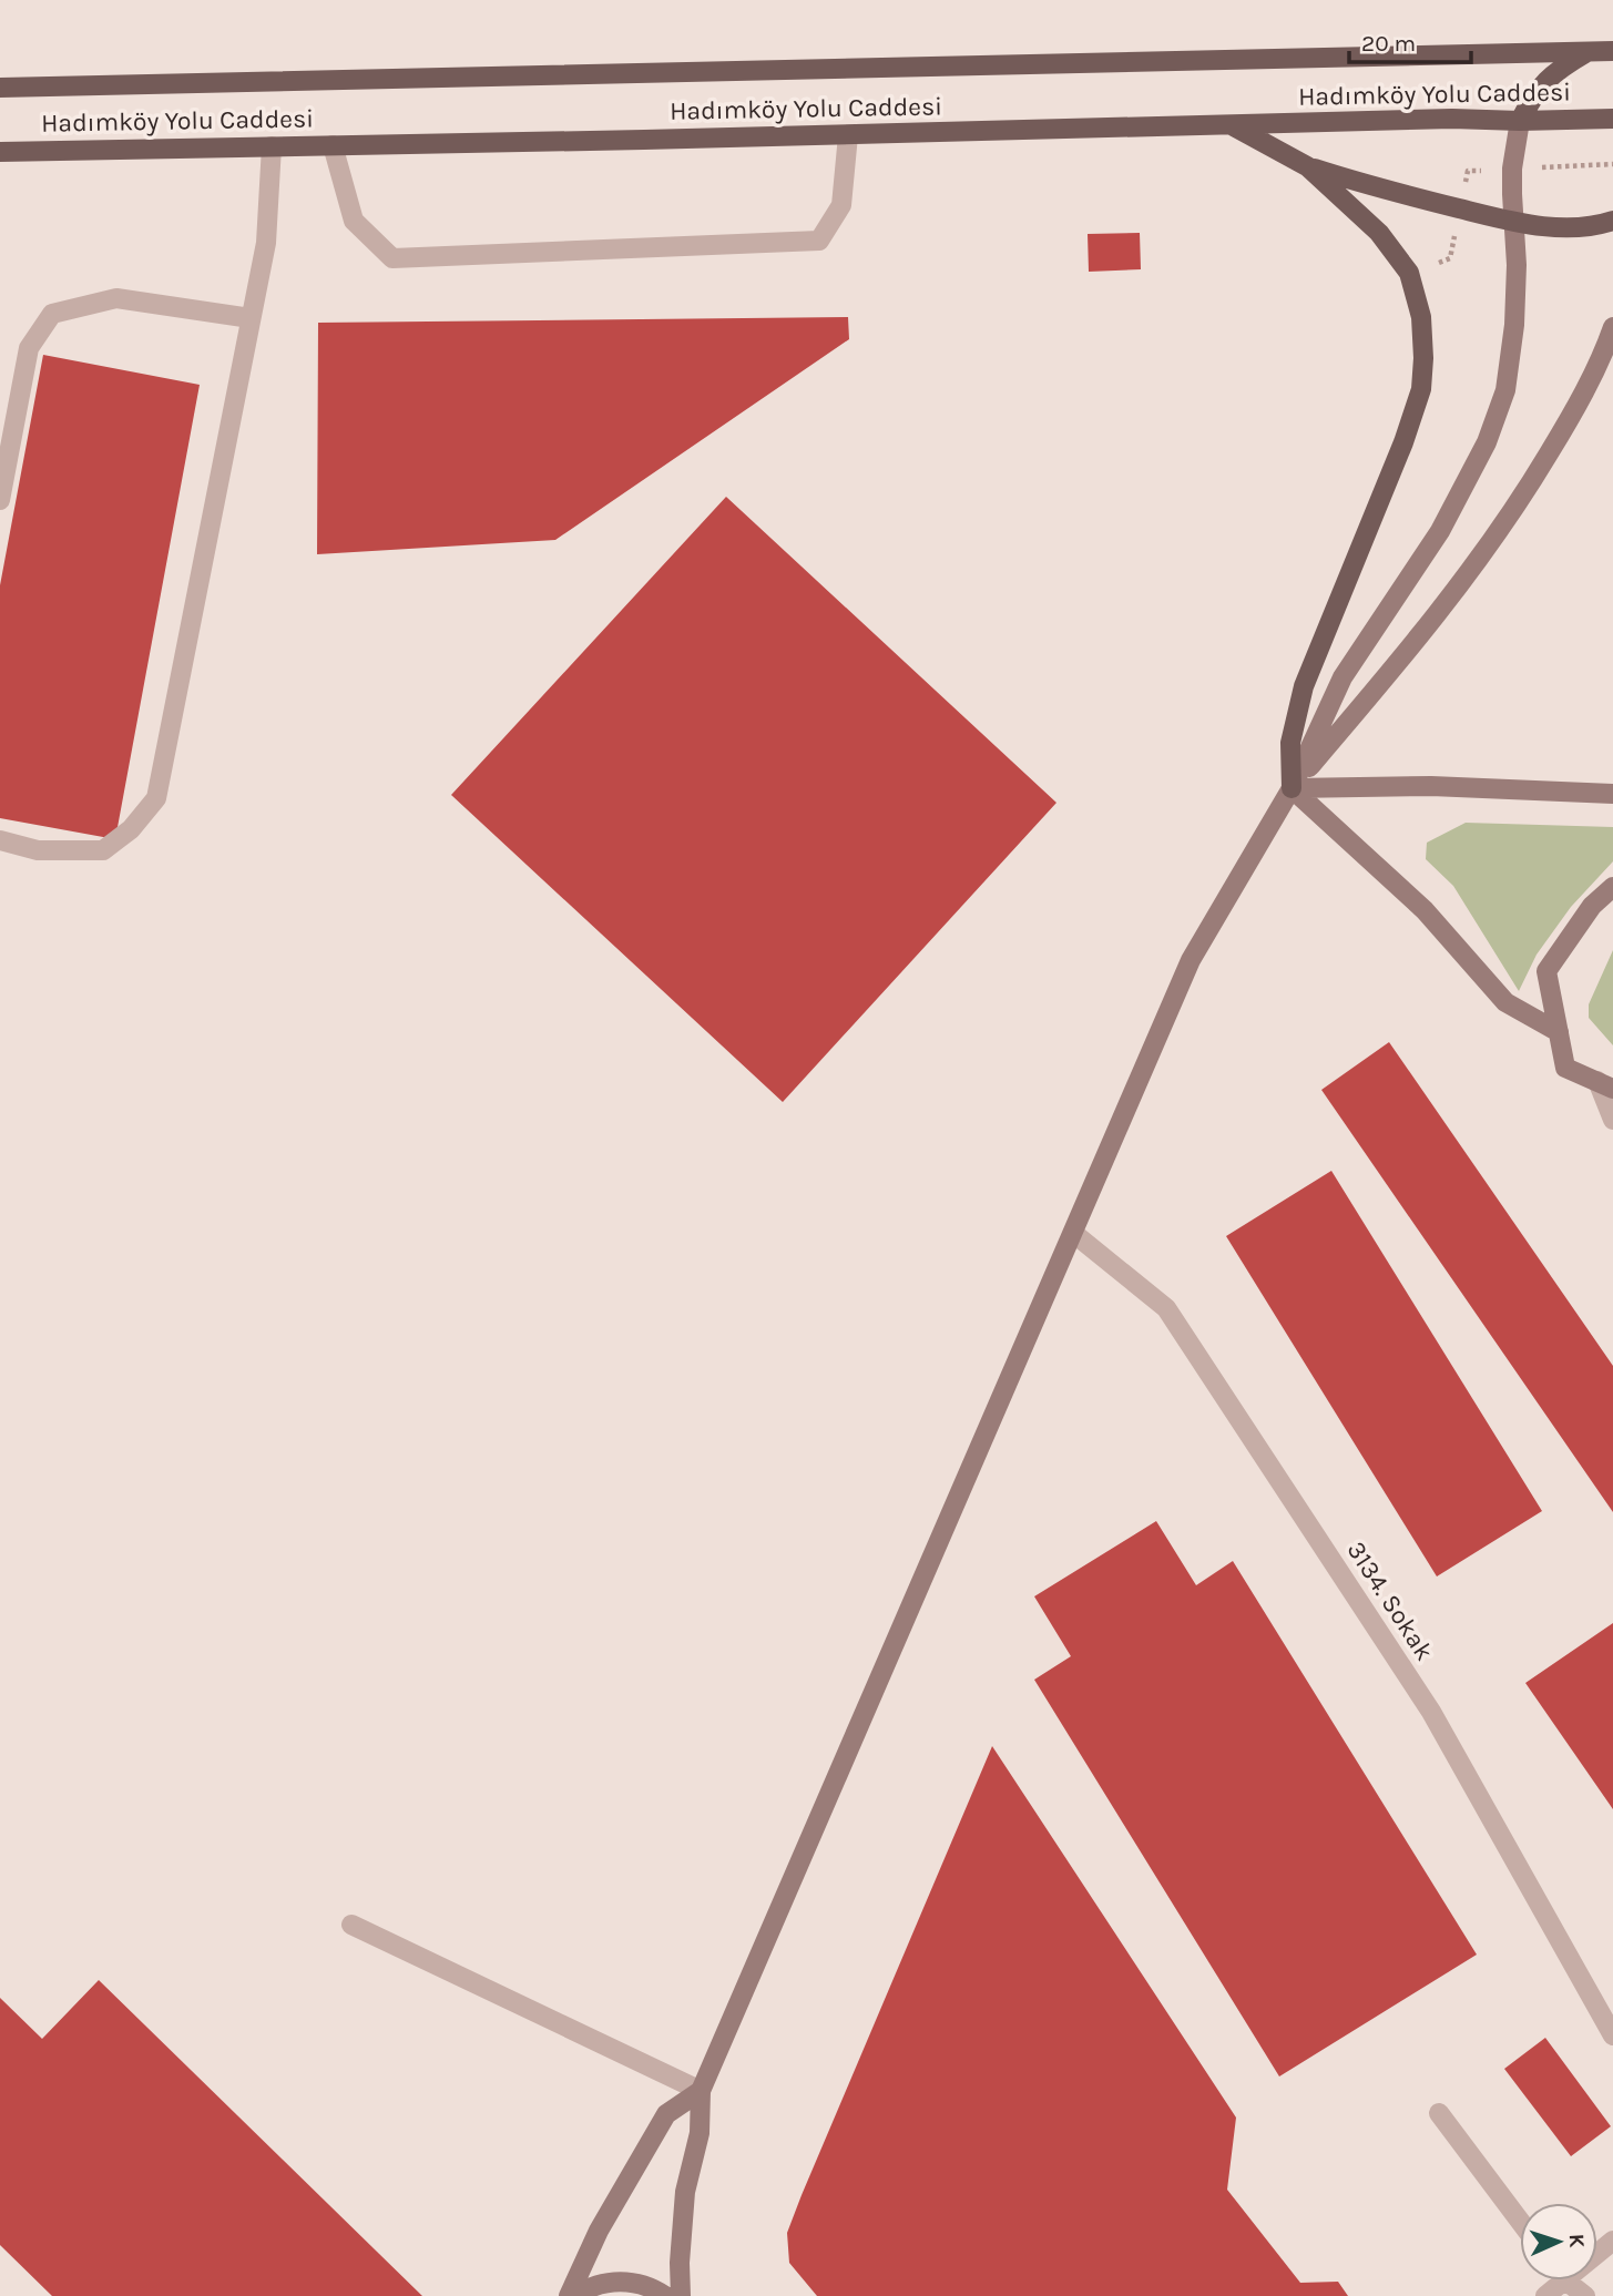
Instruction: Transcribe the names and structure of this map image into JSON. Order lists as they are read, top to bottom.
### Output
{
  "streets": {
    "main road": ["Hadımköy Yolu Caddesi"],
    "street": ["3134. Sokak"]
  },
  "scale_bar": "20 m",
  "north": "right"
}
